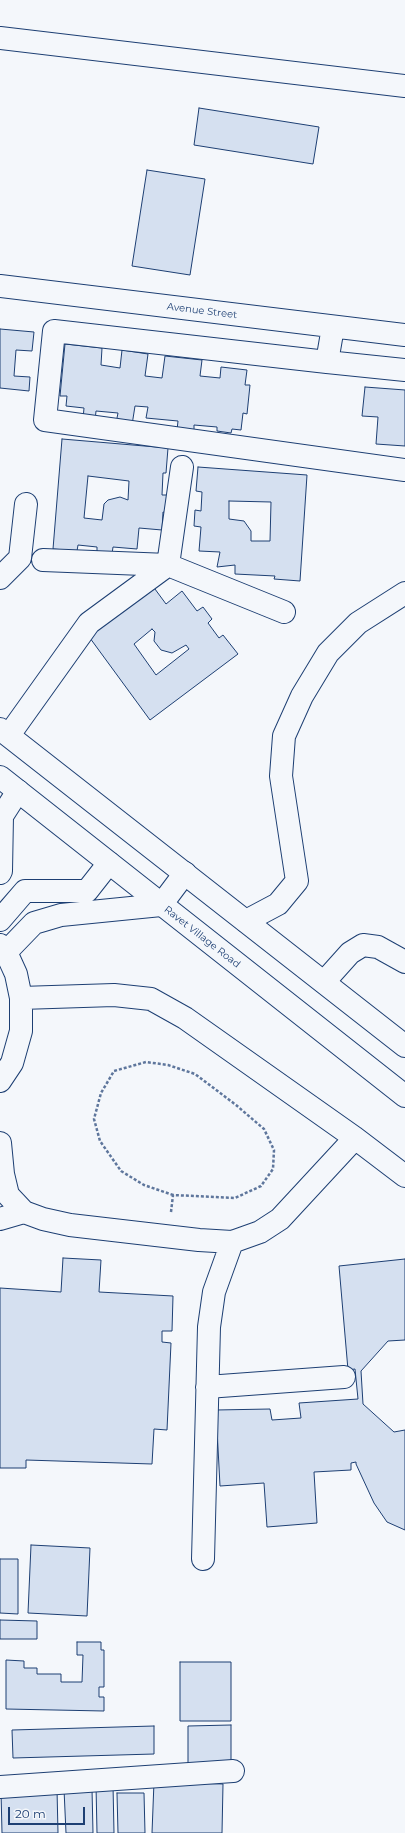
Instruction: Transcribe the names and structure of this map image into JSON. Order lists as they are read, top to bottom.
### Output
{
  "streets": {
    "street": ["Avenue Street", "Ravet Village Road"]
  },
  "scale_bar": "20 m"
}
